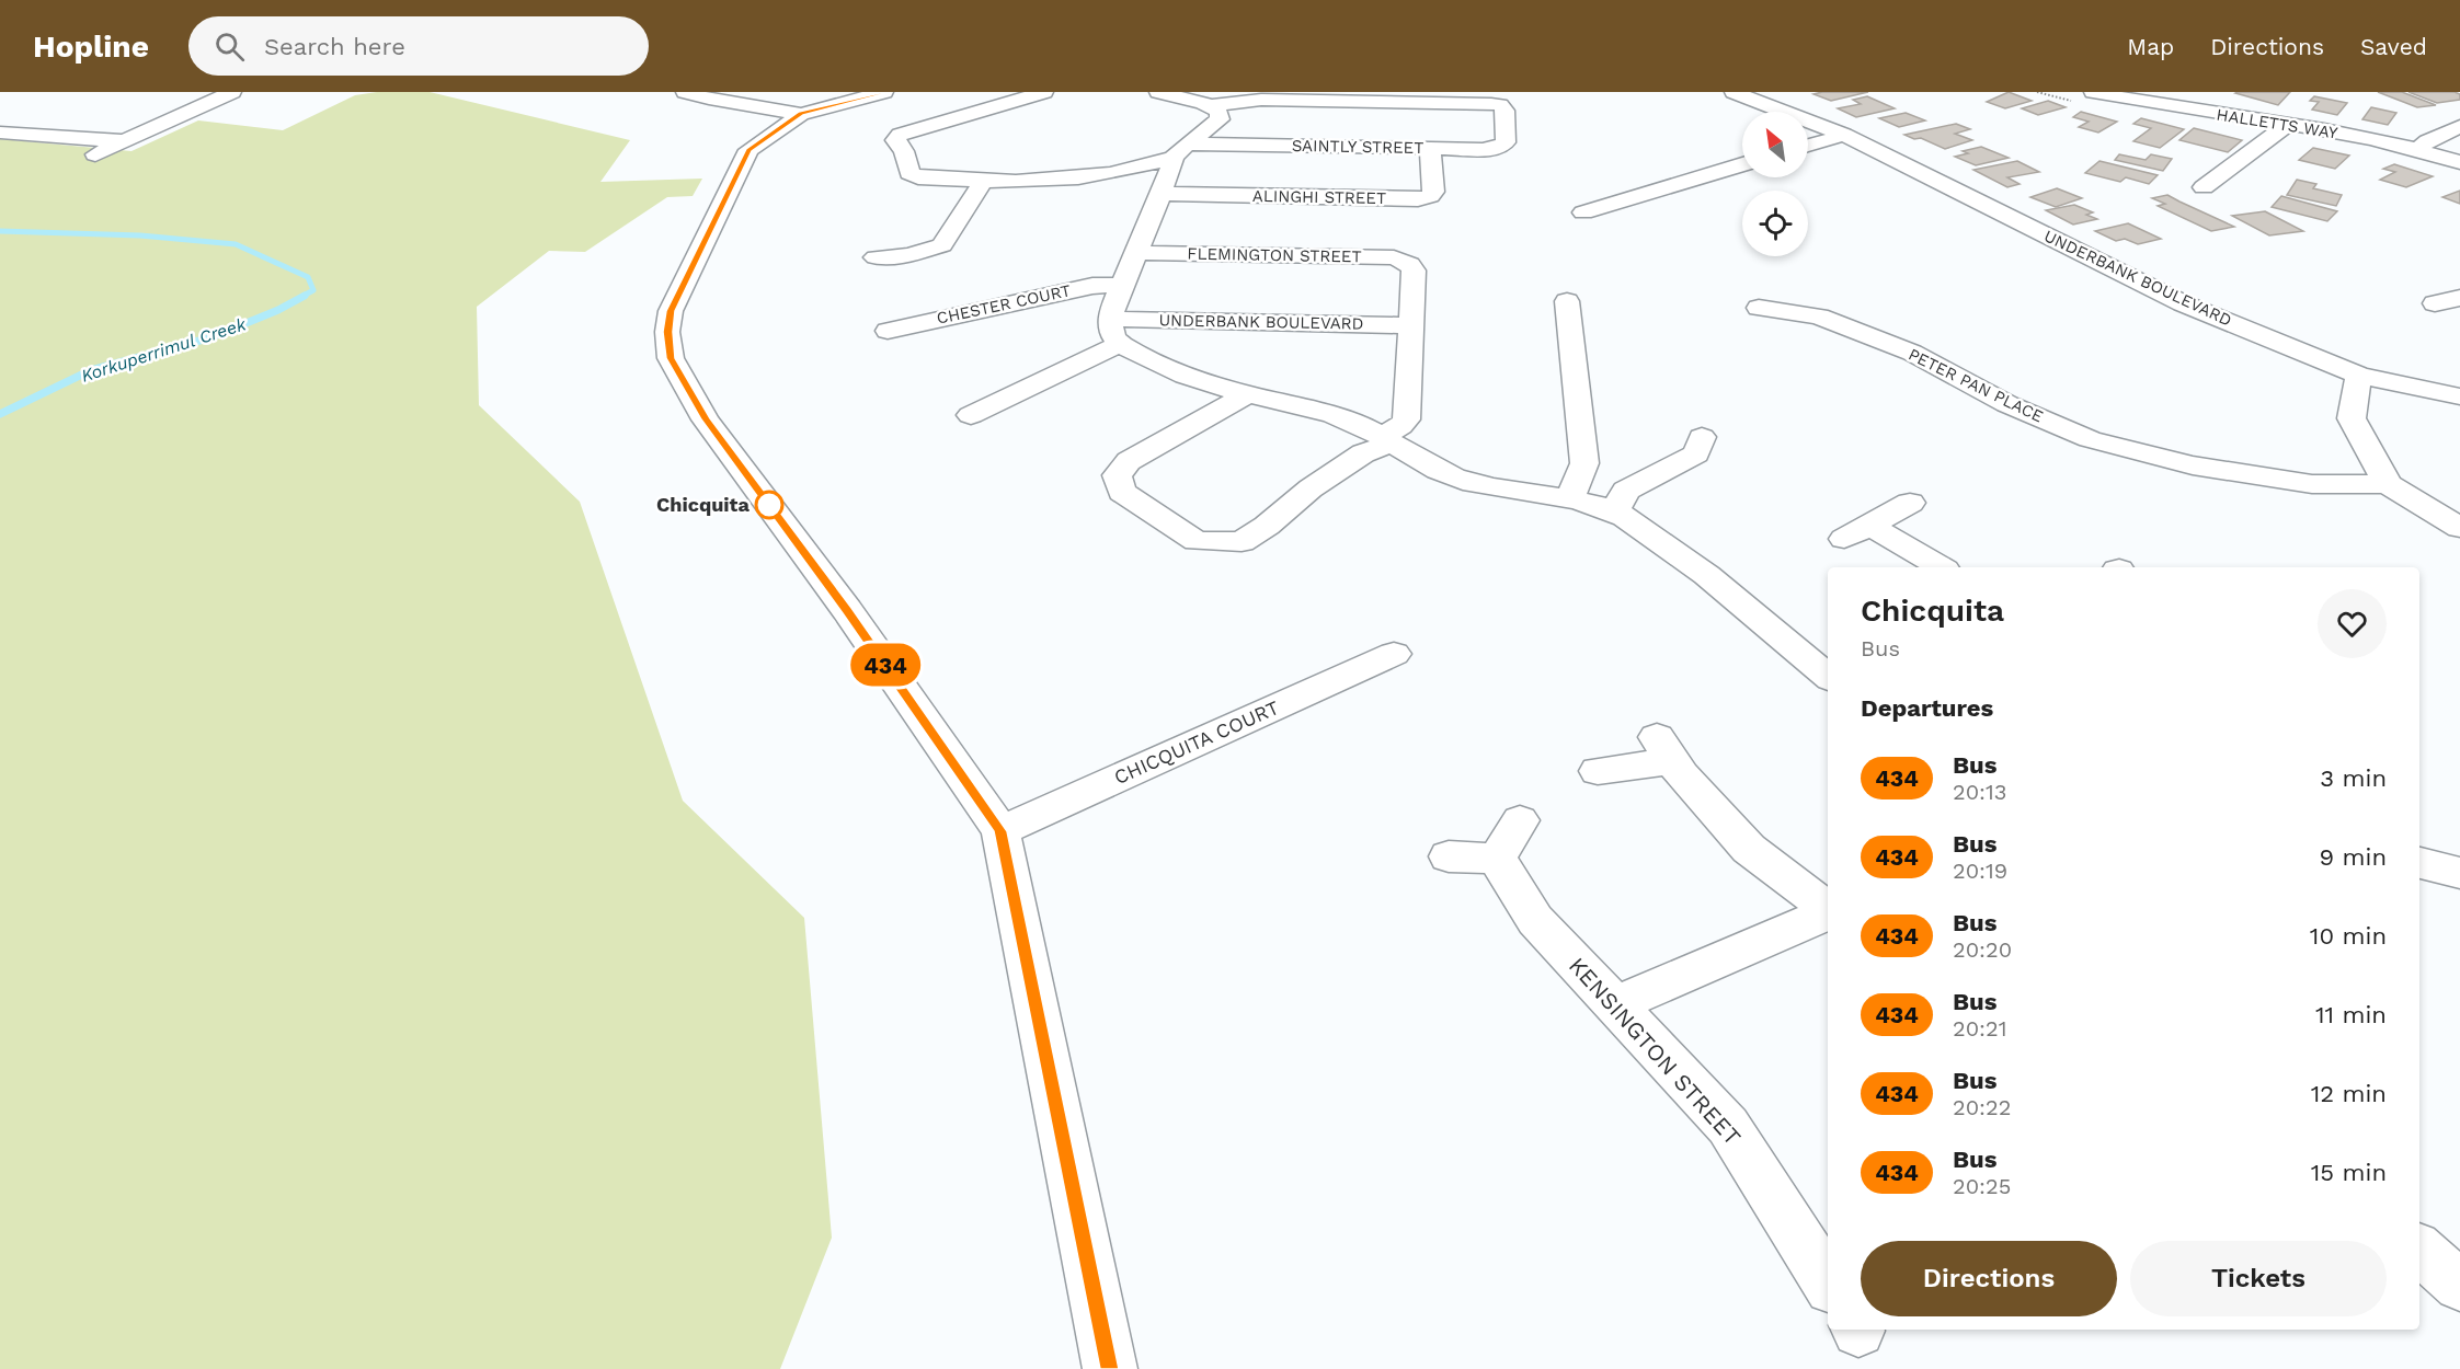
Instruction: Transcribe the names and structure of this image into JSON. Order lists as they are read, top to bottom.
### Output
{
  "streets": {
    "street": [
      "HALLETTS WAY",
      "SAINTLY STREET",
      "ALINGHI STREET",
      "FLEMINGTON STREET",
      "UNDERBANK BOULEVARD",
      "CHESTER COURT",
      "PETER PAN PLACE",
      "CHICQUITA COURT",
      "KENSINGTON STREET"
    ]
  },
  "crossings": [
    ["SAINTLY STREET", "ALINGHI STREET"],
    ["FLEMINGTON STREET", "UNDERBANK BOULEVARD"]
  ],
  "water": ["Korkuperrimul Creek"],
  "places": ["Chicquita"],
  "lines": ["bus line 434"],
  "north": "top left",
  "page": {
    "header": "Hopline",
    "search": "Search here",
    "nav": ["Map", "Directions", "Saved"],
    "on_map": "434",
    "heading": [
      ["Chicquita", "Bus"],
      "Departures"
    ],
    "list": [
      {
        "mark": "434",
        "name": "Bus",
        "note": "20:13",
        "value": "3 min"
      },
      {
        "mark": "434",
        "name": "Bus",
        "note": "20:19",
        "value": "9 min"
      },
      {
        "mark": "434",
        "name": "Bus",
        "note": "20:20",
        "value": "10 min"
      },
      {
        "mark": "434",
        "name": "Bus",
        "note": "20:21",
        "value": "11 min"
      },
      {
        "mark": "434",
        "name": "Bus",
        "note": "20:22",
        "value": "12 min"
      },
      {
        "mark": "434",
        "name": "Bus",
        "note": "20:25",
        "value": "15 min"
      }
    ],
    "buttons": ["Directions", "Tickets"]
  }
}
